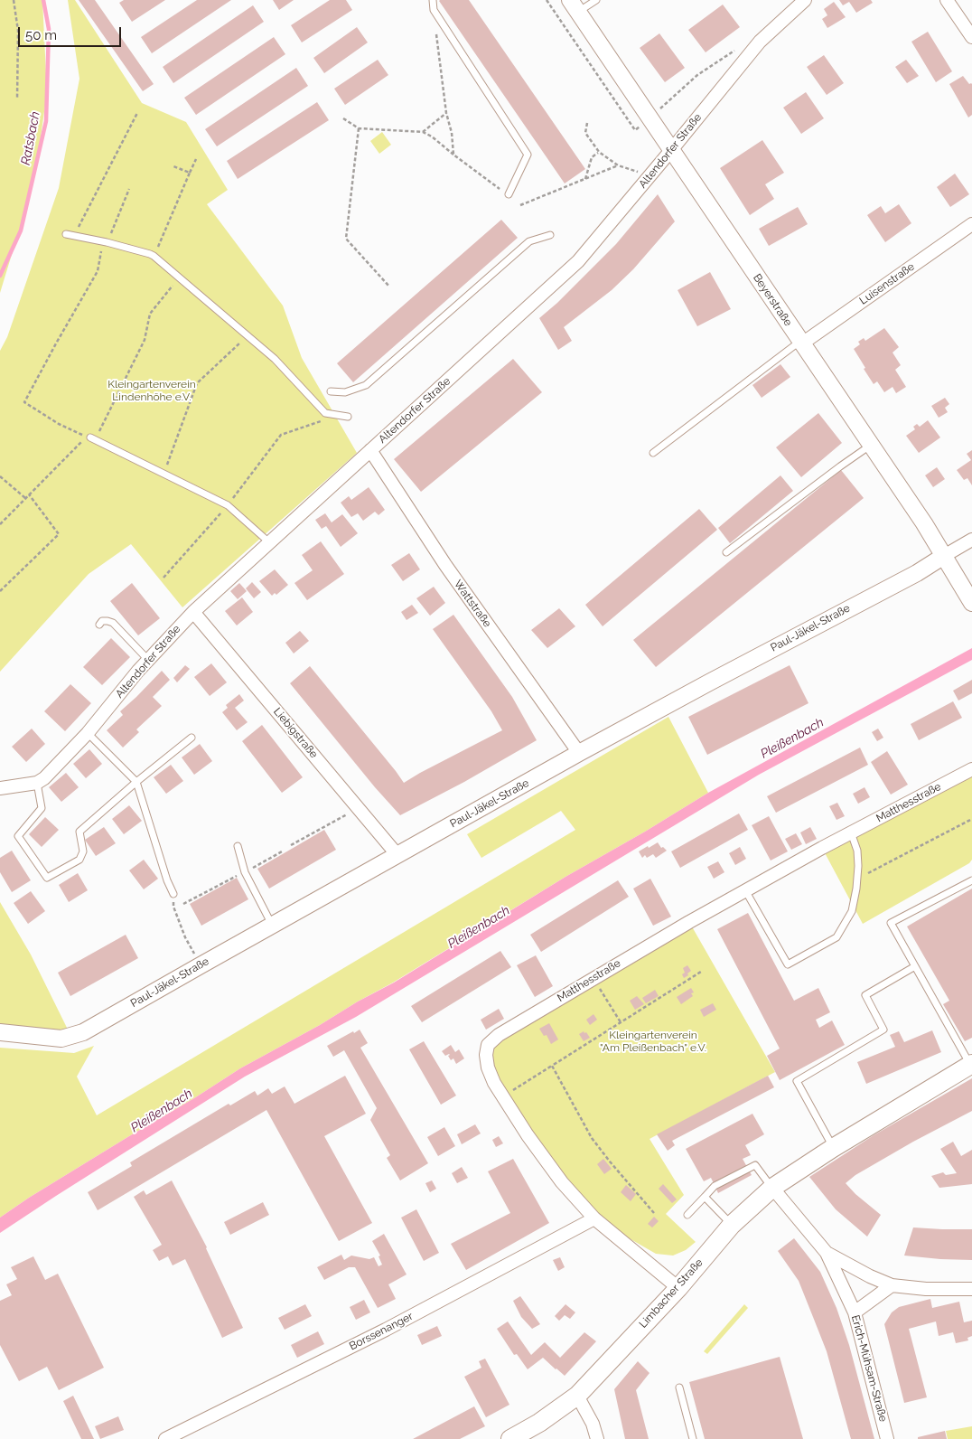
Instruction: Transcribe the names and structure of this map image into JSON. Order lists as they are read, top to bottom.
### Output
{
  "streets": {
    "main road": ["Limbacher Straße"],
    "street": [
      "Altendorfer Straße",
      "Luisenstraße",
      "Beyerstraße",
      "Wattstraße",
      "Paul-Jäkel-Straße",
      "Liebigstraße",
      "Matthesstraße",
      "Borssenanger",
      "Erich-Mühsam-Straße"
    ]
  },
  "crossings": [
    ["Altendorfer Straße", "Beyerstraße"],
    ["Altendorfer Straße", "Wattstraße"],
    ["Altendorfer Straße", "Liebigstraße"],
    ["Luisenstraße", "Beyerstraße"],
    ["Beyerstraße", "Paul-Jäkel-Straße"],
    ["Wattstraße", "Paul-Jäkel-Straße"],
    ["Paul-Jäkel-Straße", "Liebigstraße"],
    ["Matthesstraße", "Limbacher Straße"],
    ["Matthesstraße", "Borssenanger"],
    ["Limbacher Straße", "Erich-Mühsam-Straße"]
  ],
  "water": ["Ratsbach", "Pleißenbach"],
  "parks": ["Kleingartenverein Lindenhöhe e.V.", "Kleingartenverein \"Am Pleißenbach\" e.V."],
  "scale_bar": "50 m"
}
